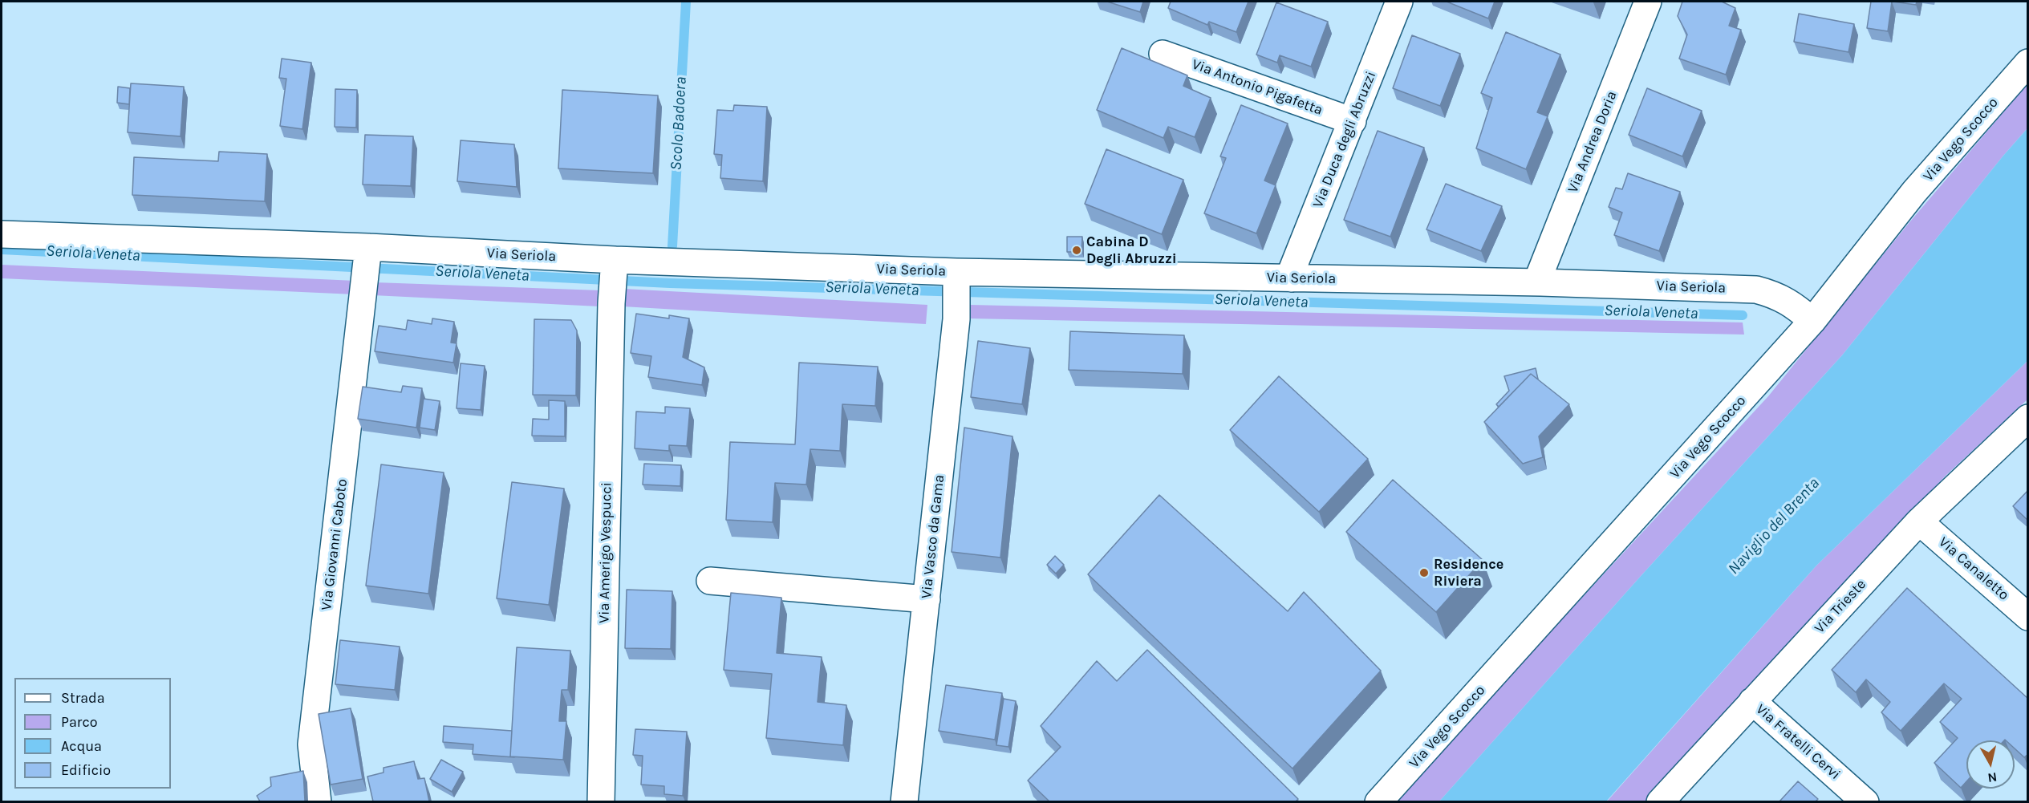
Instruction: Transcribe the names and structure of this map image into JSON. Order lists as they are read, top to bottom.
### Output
{
  "streets": {
    "street": [
      "Via Antonio Pigafetta",
      "Via Duca degli Abruzzi",
      "Via Vego Scocco",
      "Via Andrea Doria",
      "Via Seriola",
      "Via Vasco da Gama",
      "Via Giovanni Caboto",
      "Via Amerigo Vespucci",
      "Via Canaletto",
      "Via Trieste",
      "Via Fratelli Cervi"
    ]
  },
  "crossings": [
    ["Via Antonio Pigafetta", "Via Duca degli Abruzzi"],
    ["Via Duca degli Abruzzi", "Via Seriola"],
    ["Via Vego Scocco", "Via Seriola"],
    ["Via Andrea Doria", "Via Seriola"],
    ["Via Seriola", "Via Vasco da Gama"],
    ["Via Seriola", "Via Giovanni Caboto"],
    ["Via Seriola", "Via Amerigo Vespucci"],
    ["Via Canaletto", "Via Trieste"],
    ["Via Trieste", "Via Fratelli Cervi"]
  ],
  "water": ["Scolo Badoera", "Seriola Veneta", "Naviglio del Brenta"],
  "places": ["Cabina D Degli Abruzzi", "Residence Riviera"],
  "legend": [
    "Strada",
    "Parco",
    "Acqua",
    "Edificio"
  ],
  "north": "bottom"
}
